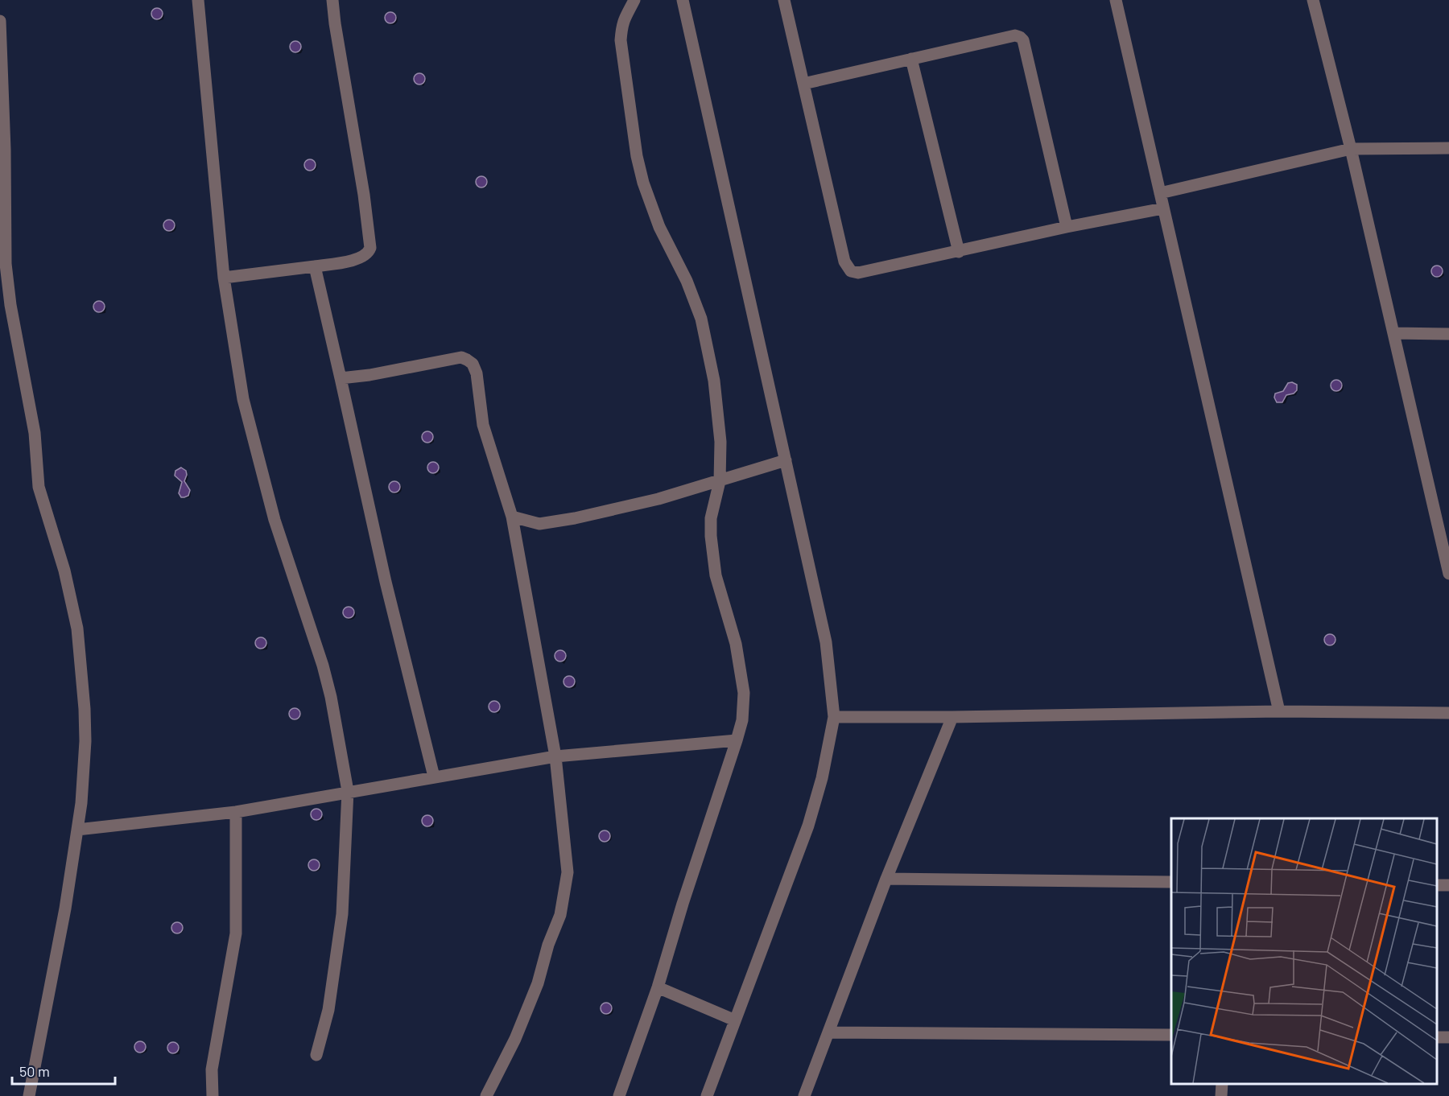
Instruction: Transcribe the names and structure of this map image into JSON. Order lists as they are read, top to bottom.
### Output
{
  "scale_bar": "50 m"
}
